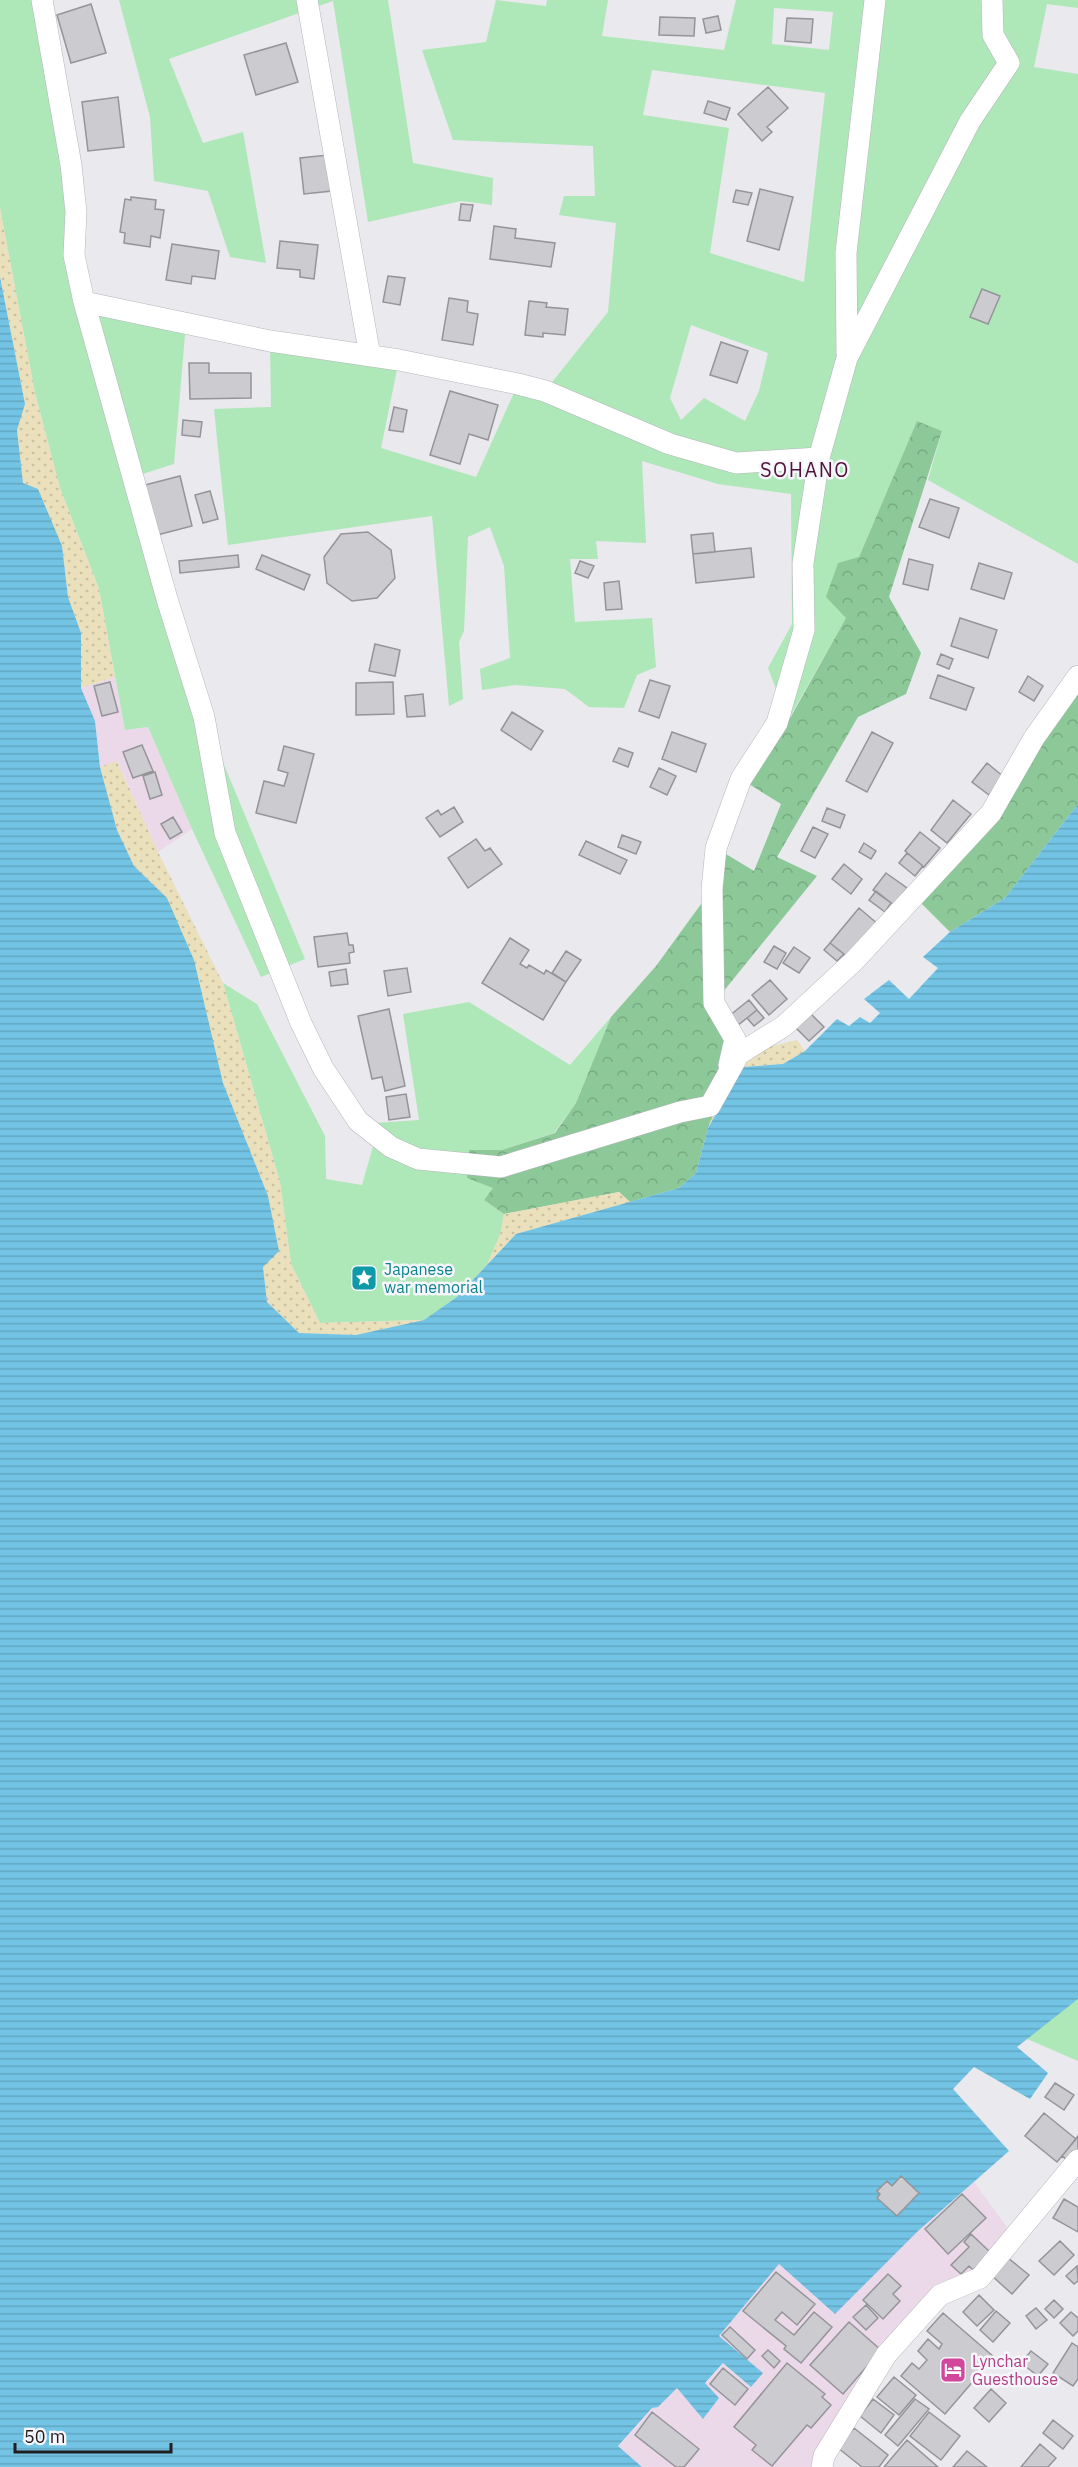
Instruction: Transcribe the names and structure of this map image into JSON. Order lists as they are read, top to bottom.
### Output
{
  "districts": ["SOHANO"],
  "places": {
    "place": ["Japanese war memorial"],
    "hotel": ["Lynchar Guesthouse"]
  },
  "scale_bar": "50 m"
}
